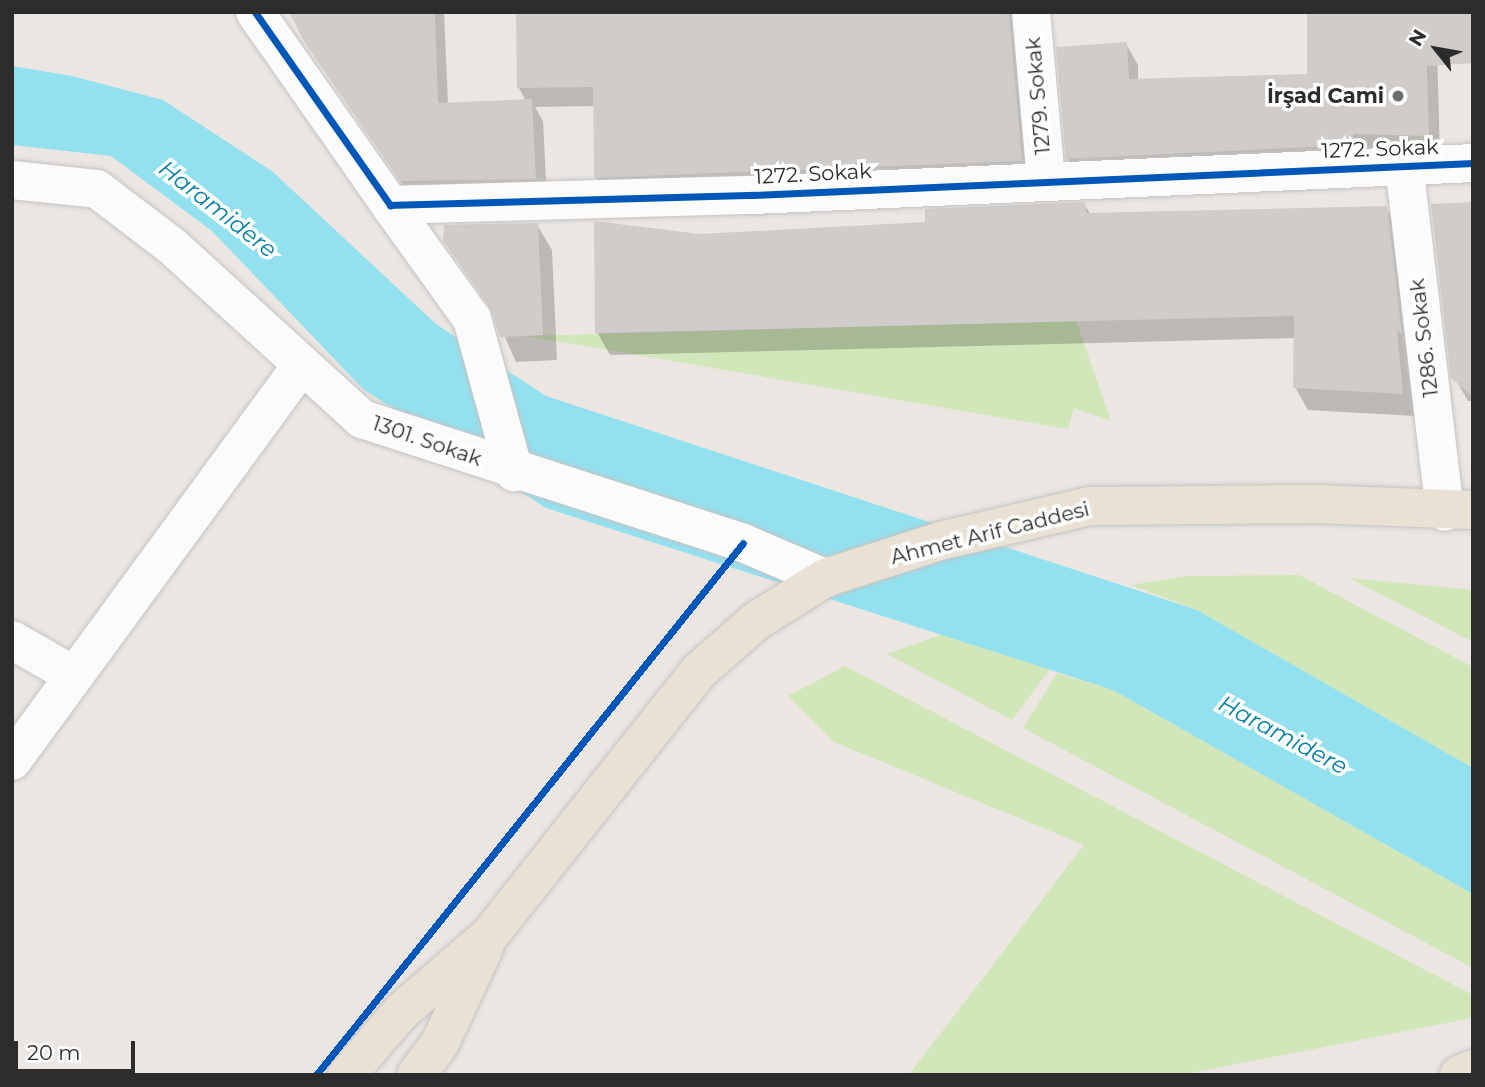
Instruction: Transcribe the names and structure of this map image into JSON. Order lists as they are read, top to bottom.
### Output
{
  "streets": {
    "main road": ["Ahmet Arif Caddesi"],
    "street": [
      "1279. Sokak",
      "1272. Sokak",
      "1286. Sokak",
      "1301. Sokak"
    ]
  },
  "crossings": [
    ["1279. Sokak", "1272. Sokak"],
    ["1272. Sokak", "1286. Sokak"],
    ["1286. Sokak", "Ahmet Arif Caddesi"],
    ["1301. Sokak", "Ahmet Arif Caddesi"]
  ],
  "water": ["Haramidere"],
  "places": ["İrşad Cami"],
  "scale_bar": "20 m",
  "north": "top left"
}
